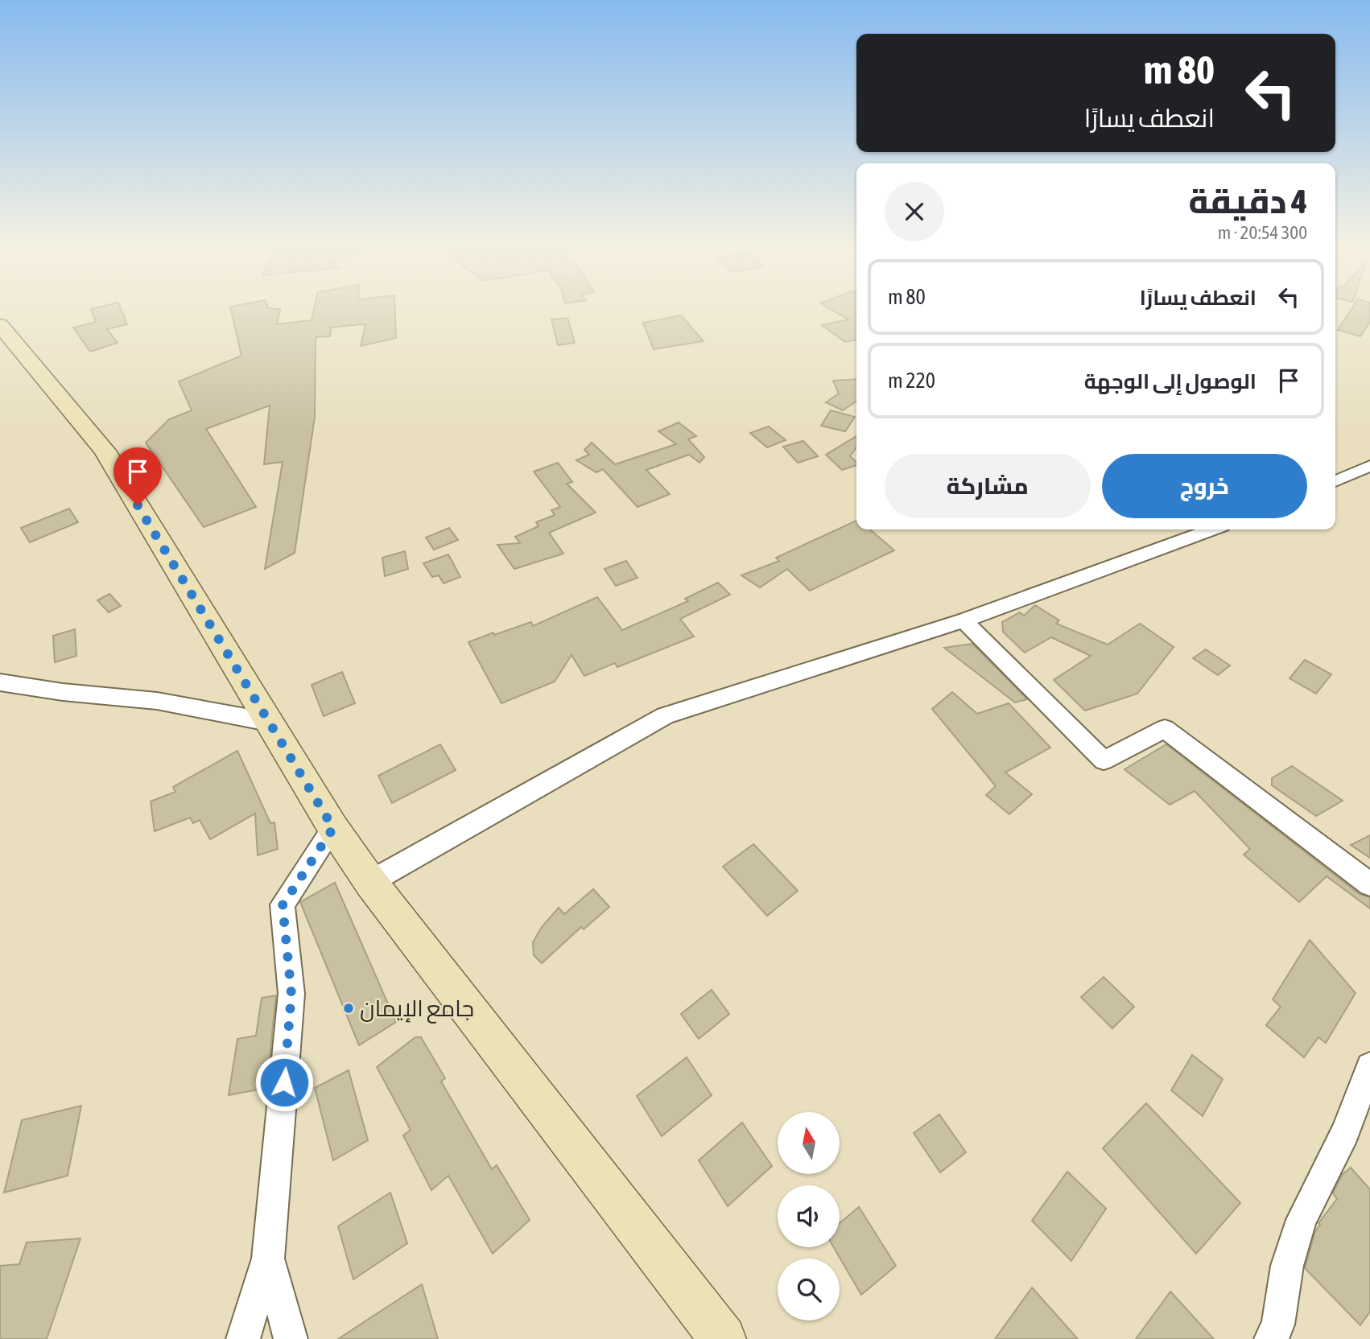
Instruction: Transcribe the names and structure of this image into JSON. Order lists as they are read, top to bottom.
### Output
{
  "places": ["جامع الإيمان"],
  "north": "top",
  "page": {
    "turn": ["80 m", "انعطف يسارًا"],
    "heading": ["4 دقيقة", "300 m · 20:54"],
    "list": [
      {
        "name": "انعطف يسارًا",
        "value": "80 m"
      },
      {
        "name": "الوصول إلى الوجهة",
        "value": "220 m"
      }
    ],
    "buttons": ["خروج", "مشاركة"]
  }
}
